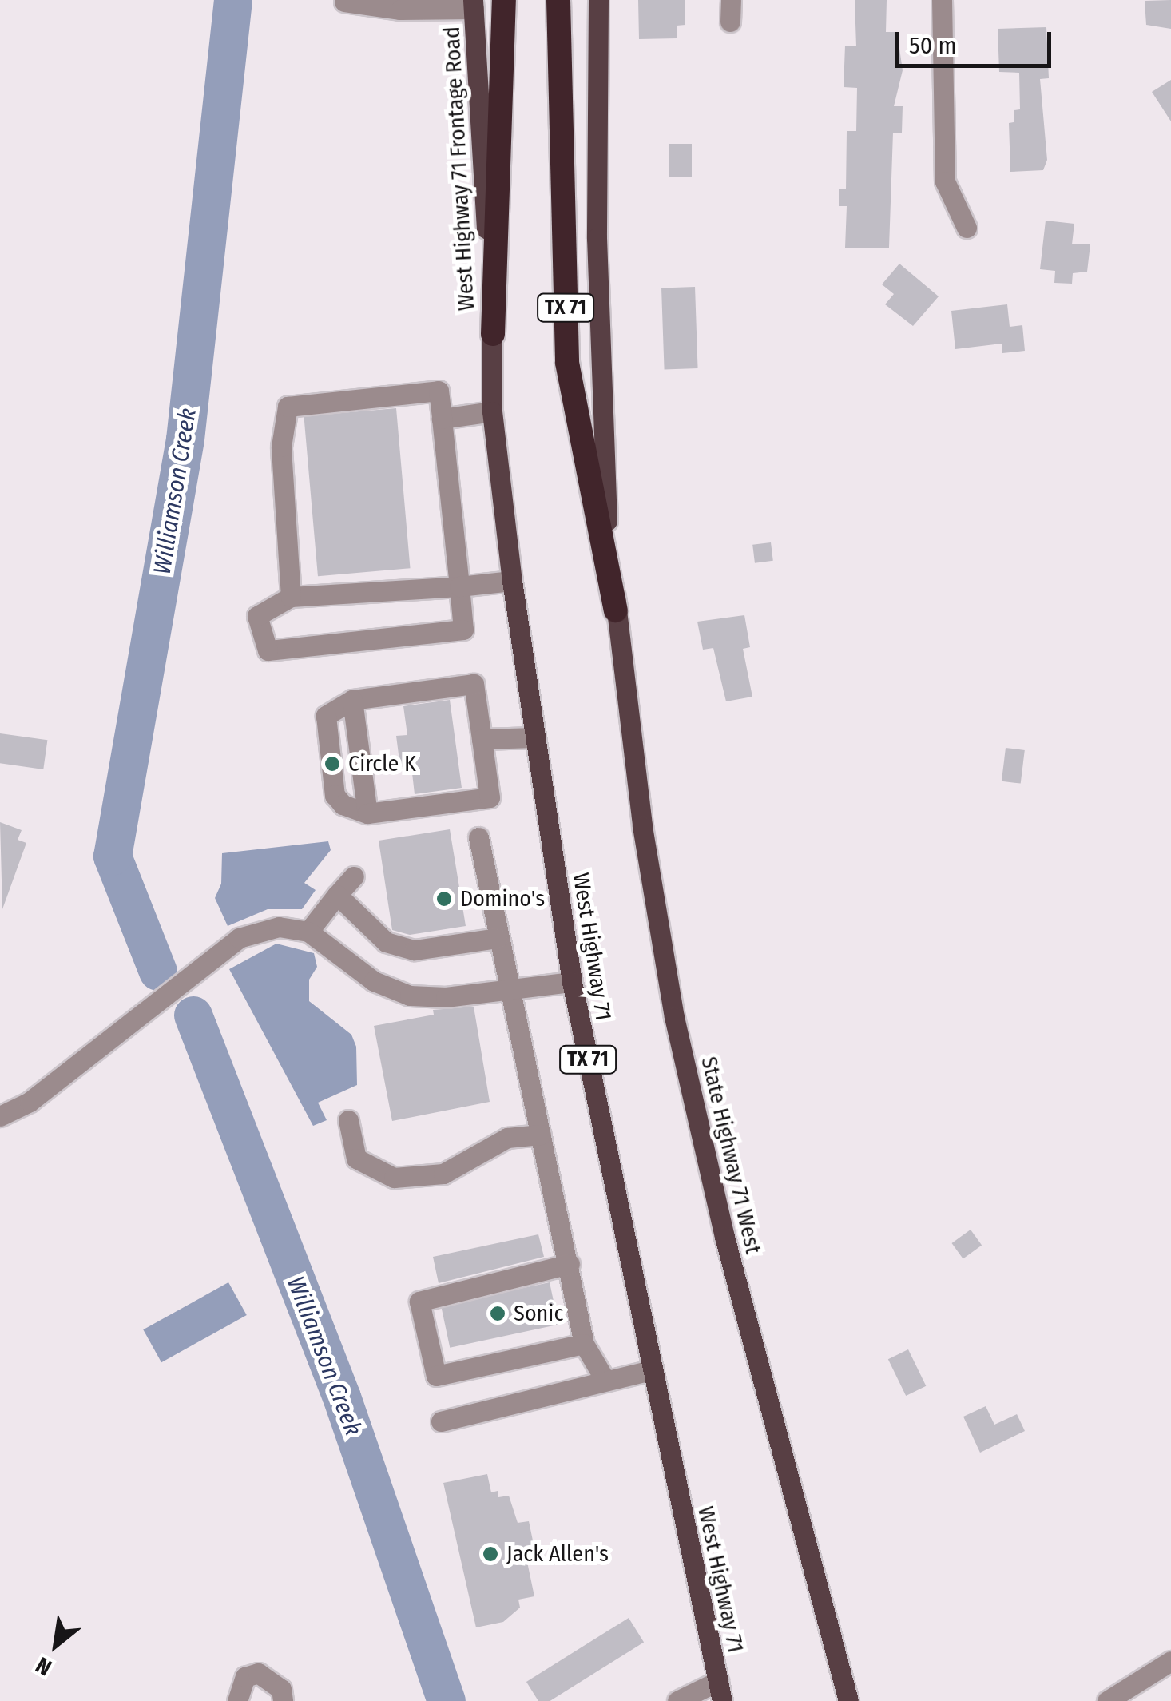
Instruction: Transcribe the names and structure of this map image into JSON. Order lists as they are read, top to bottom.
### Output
{
  "streets": {
    "highway": ["TX 71"],
    "main road": ["West Highway 71 Frontage Road", "West Highway 71", "State Highway 71 West"]
  },
  "crossings": [
    ["West Highway 71 Frontage Road", "TX 71"],
    ["West Highway 71 Frontage Road", "West Highway 71"],
    ["TX 71", "West Highway 71"],
    ["TX 71", "State Highway 71 West"]
  ],
  "water": ["Williamson Creek"],
  "places": [
    "Circle K",
    "Domino's",
    "Sonic",
    "Jack Allen's"
  ],
  "scale_bar": "50 m",
  "north": "bottom left"
}
